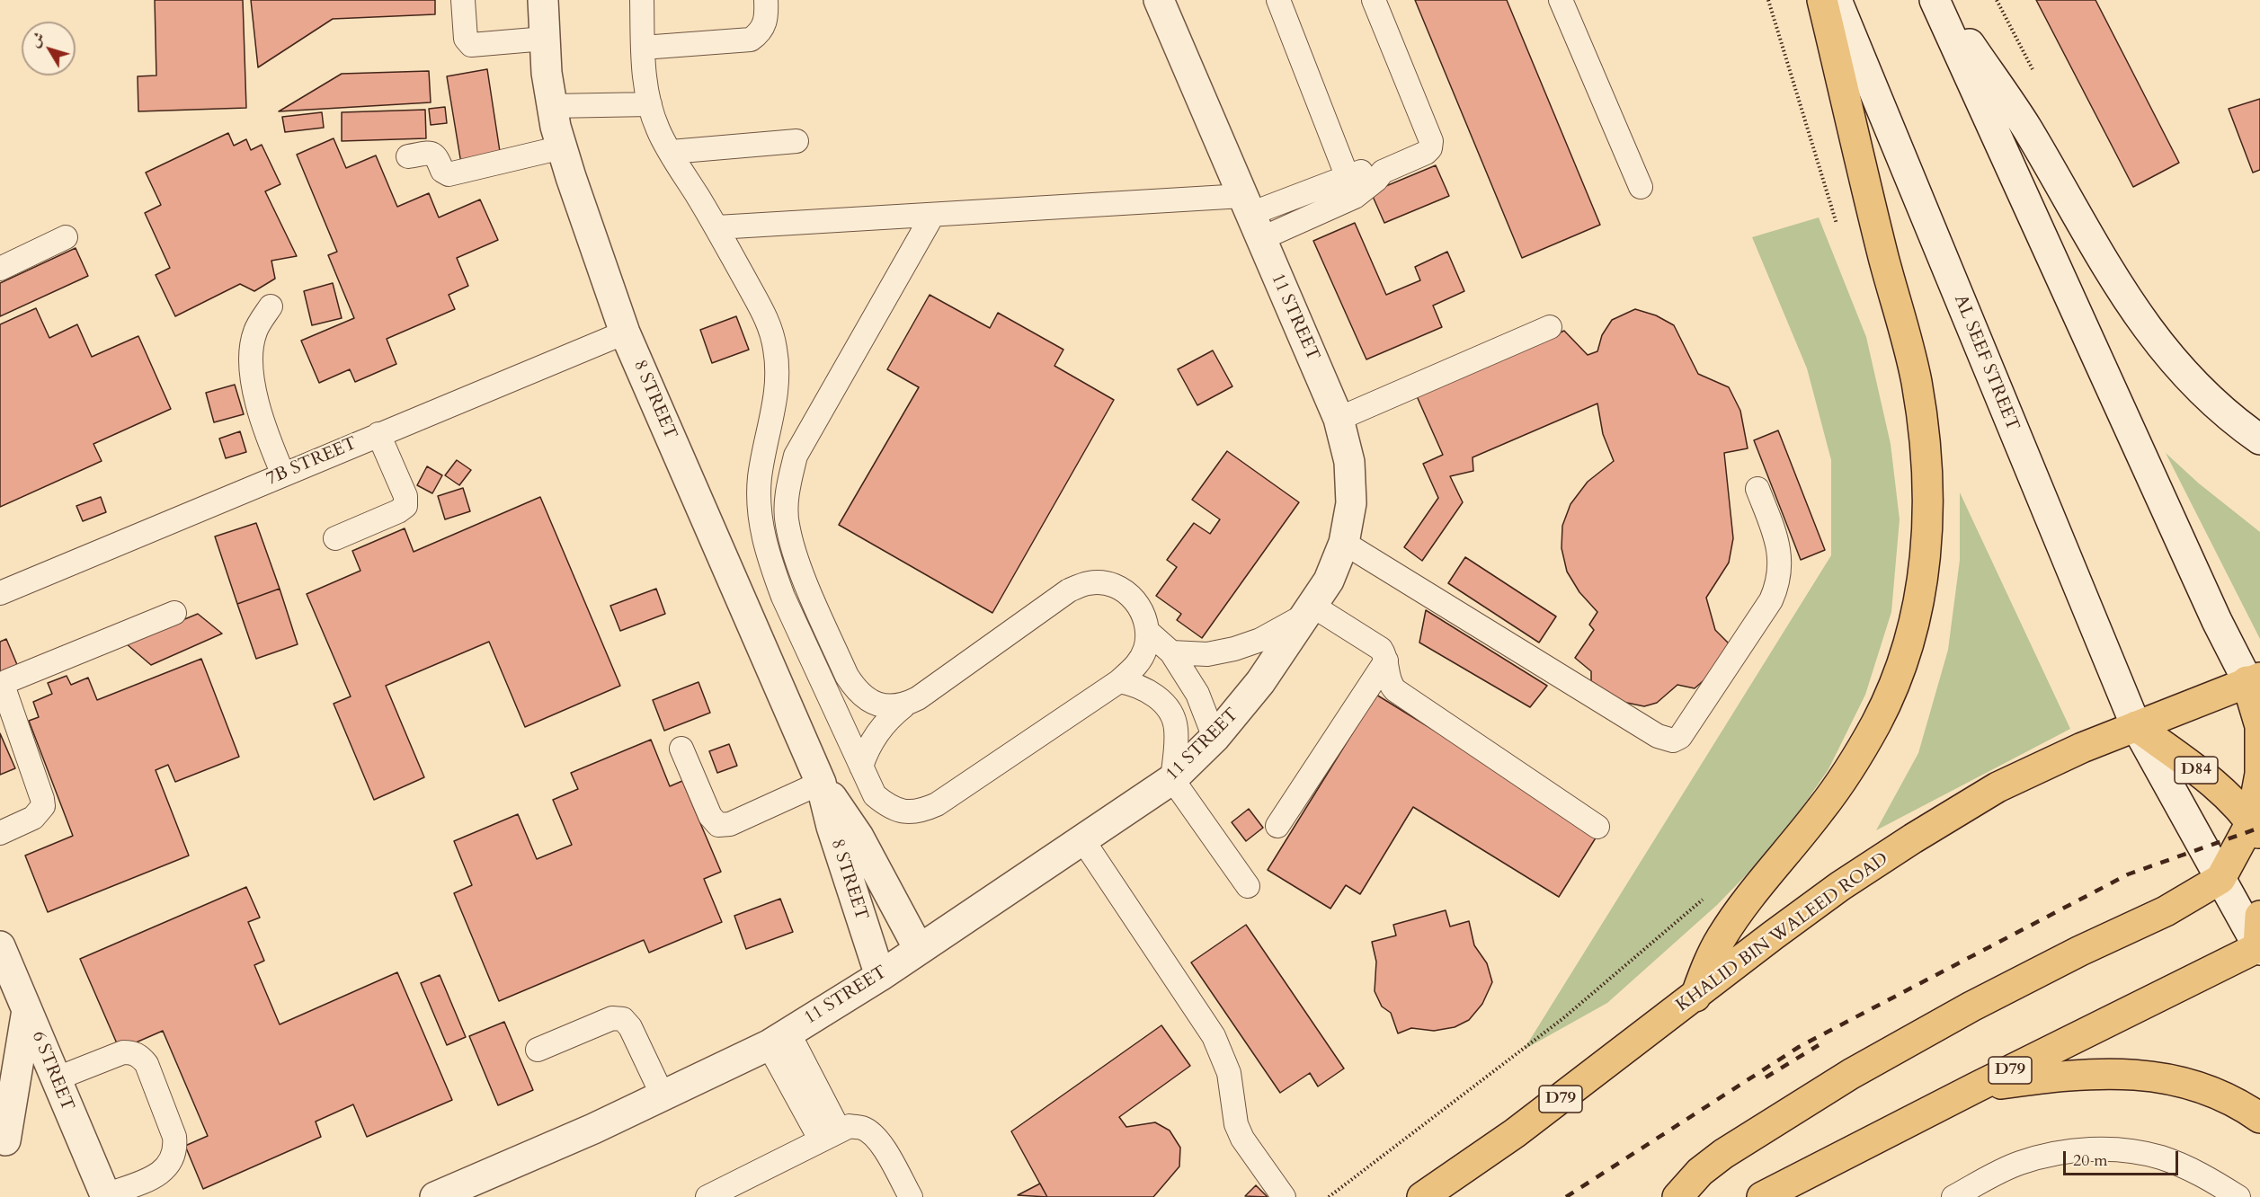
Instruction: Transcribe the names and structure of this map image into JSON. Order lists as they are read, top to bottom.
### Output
{
  "streets": {
    "main road": ["D84", "KHALID BIN WALEED ROAD", "D79"],
    "street": [
      "11 STREET",
      "AL SEEF STREET",
      "8 STREET",
      "6 STREET"
    ],
    "lane": ["7B STREET"]
  },
  "crossings": [
    ["11 STREET", "8 STREET"],
    ["AL SEEF STREET", "D84"],
    ["AL SEEF STREET", "KHALID BIN WALEED ROAD"],
    ["8 STREET", "7B STREET"],
    ["D84", "KHALID BIN WALEED ROAD"],
    ["D84", "D79"]
  ],
  "scale_bar": "20 m",
  "north": "top left"
}
